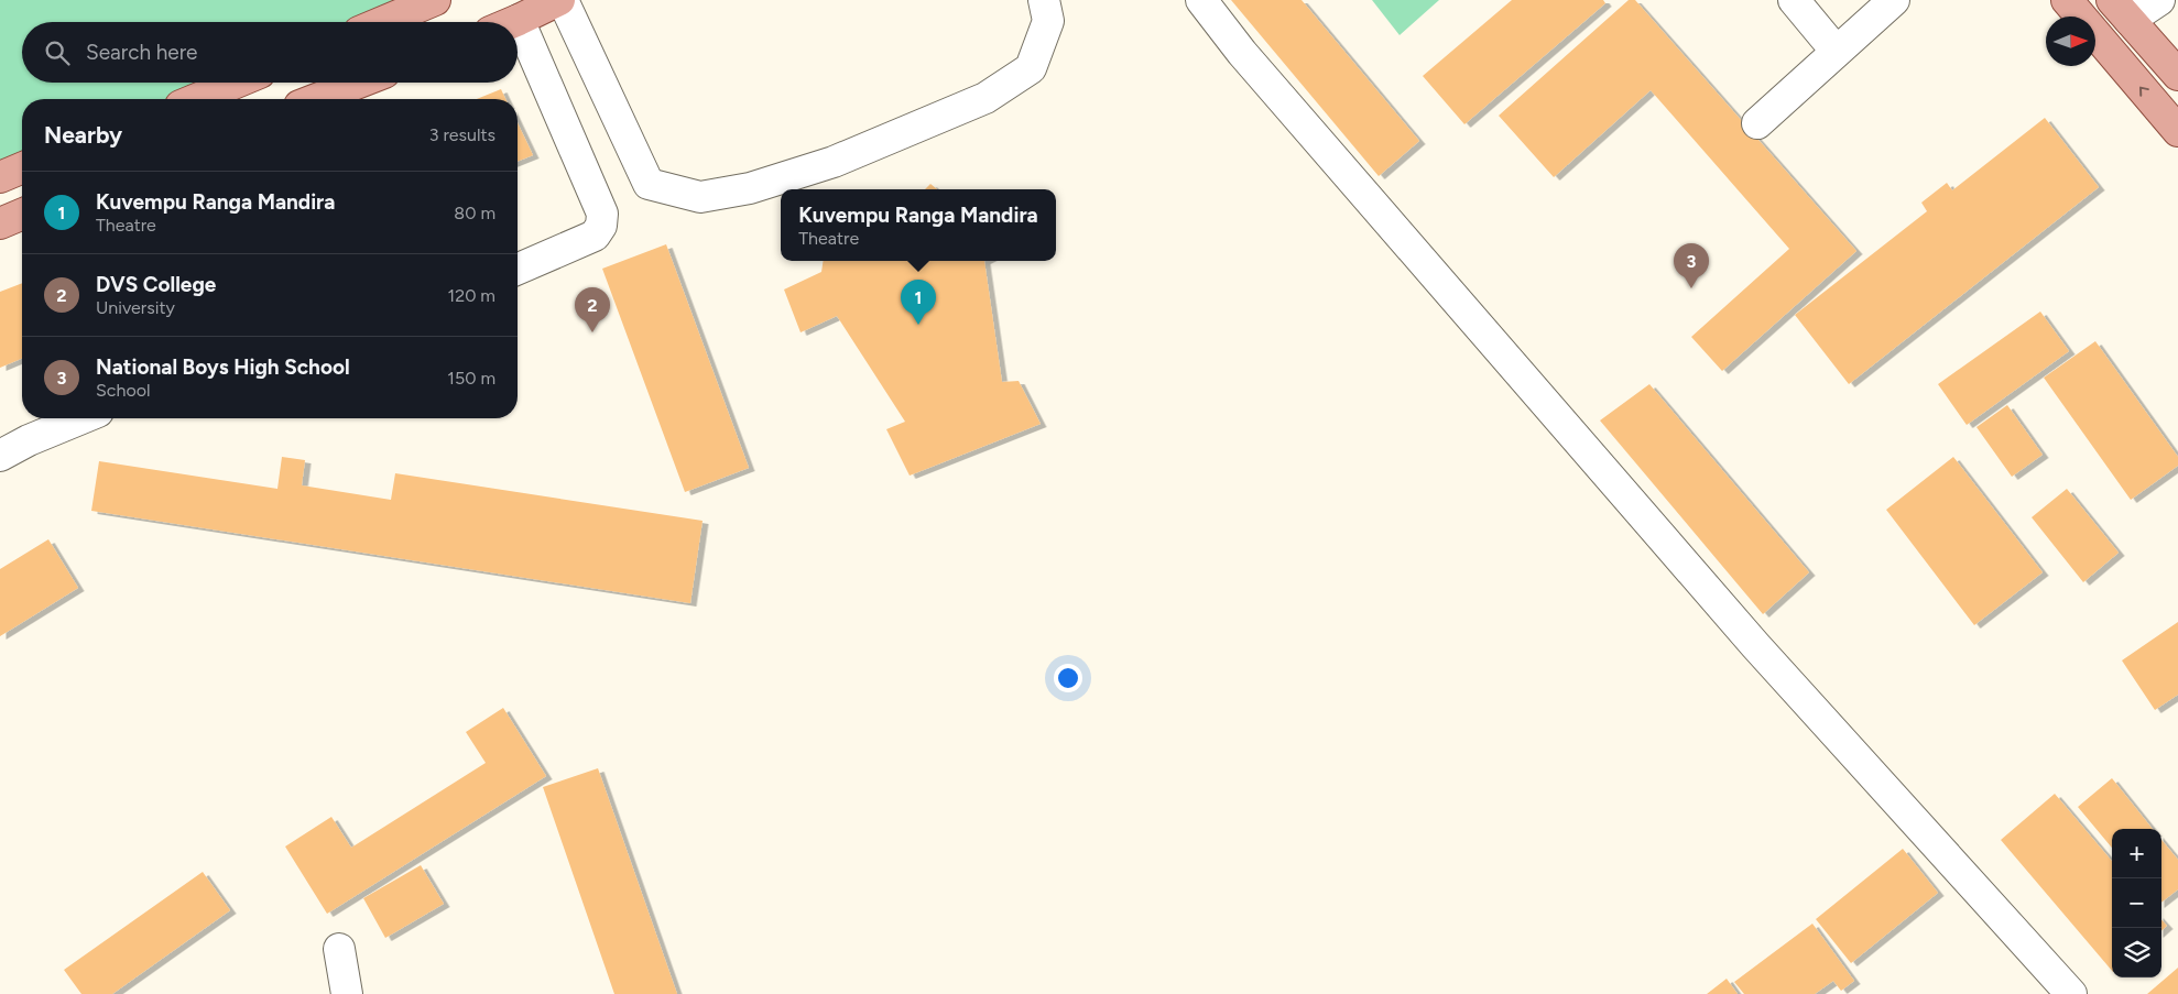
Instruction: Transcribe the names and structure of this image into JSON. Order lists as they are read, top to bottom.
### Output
{
  "north": "right",
  "page": {
    "search": "Search here",
    "heading": ["Nearby", "3 results"],
    "list": [
      {
        "mark": "1",
        "name": "Kuvempu Ranga Mandira",
        "note": "Theatre",
        "value": "80 m"
      },
      {
        "mark": "2",
        "name": "DVS College",
        "note": "University",
        "value": "120 m"
      },
      {
        "mark": "3",
        "name": "National Boys High School",
        "note": "School",
        "value": "150 m"
      }
    ],
    "popup": ["Kuvempu Ranga Mandira", "Theatre"],
    "pins": ["3", "1", "2"],
    "map_buttons": ["+", "−"]
  }
}
